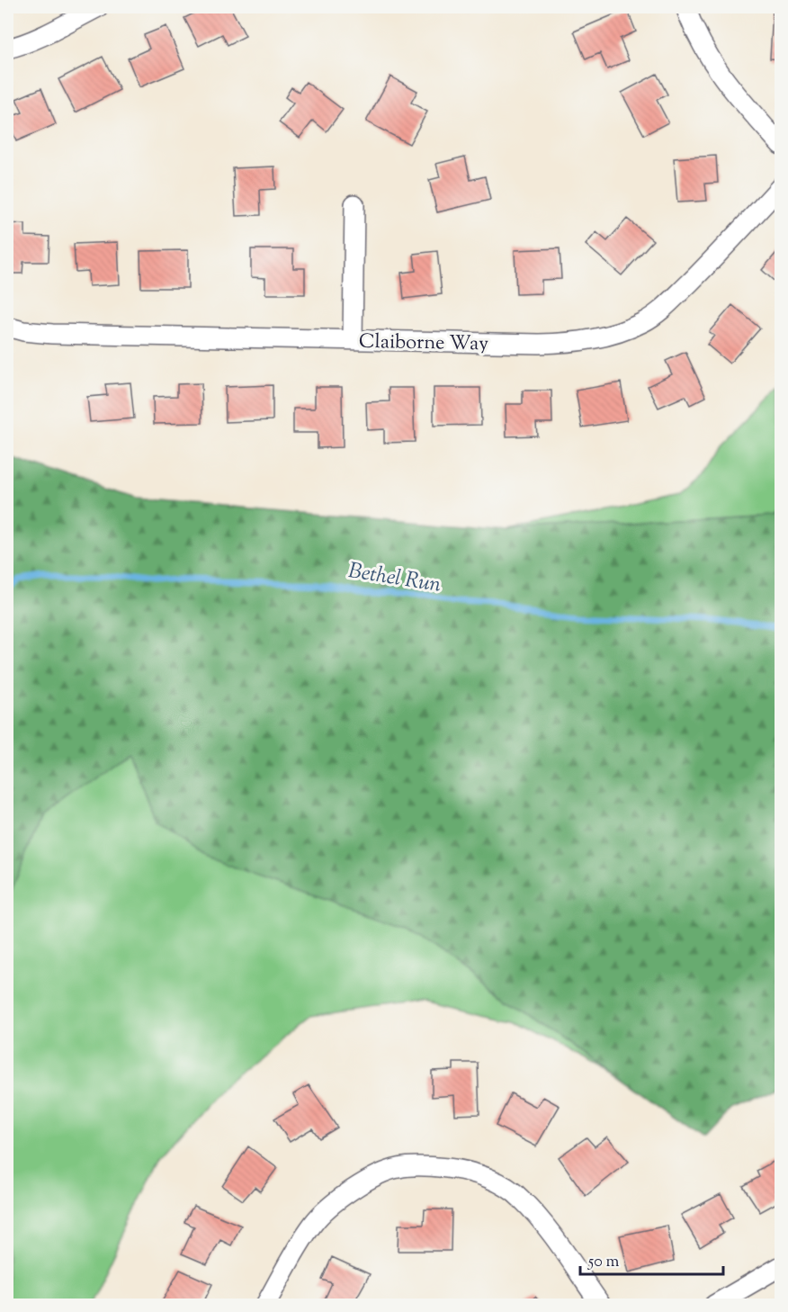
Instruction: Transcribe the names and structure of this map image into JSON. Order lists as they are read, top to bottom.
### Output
{
  "streets": {
    "street": ["Claiborne Way"]
  },
  "water": ["Bethel Run"],
  "scale_bar": "50 m"
}
